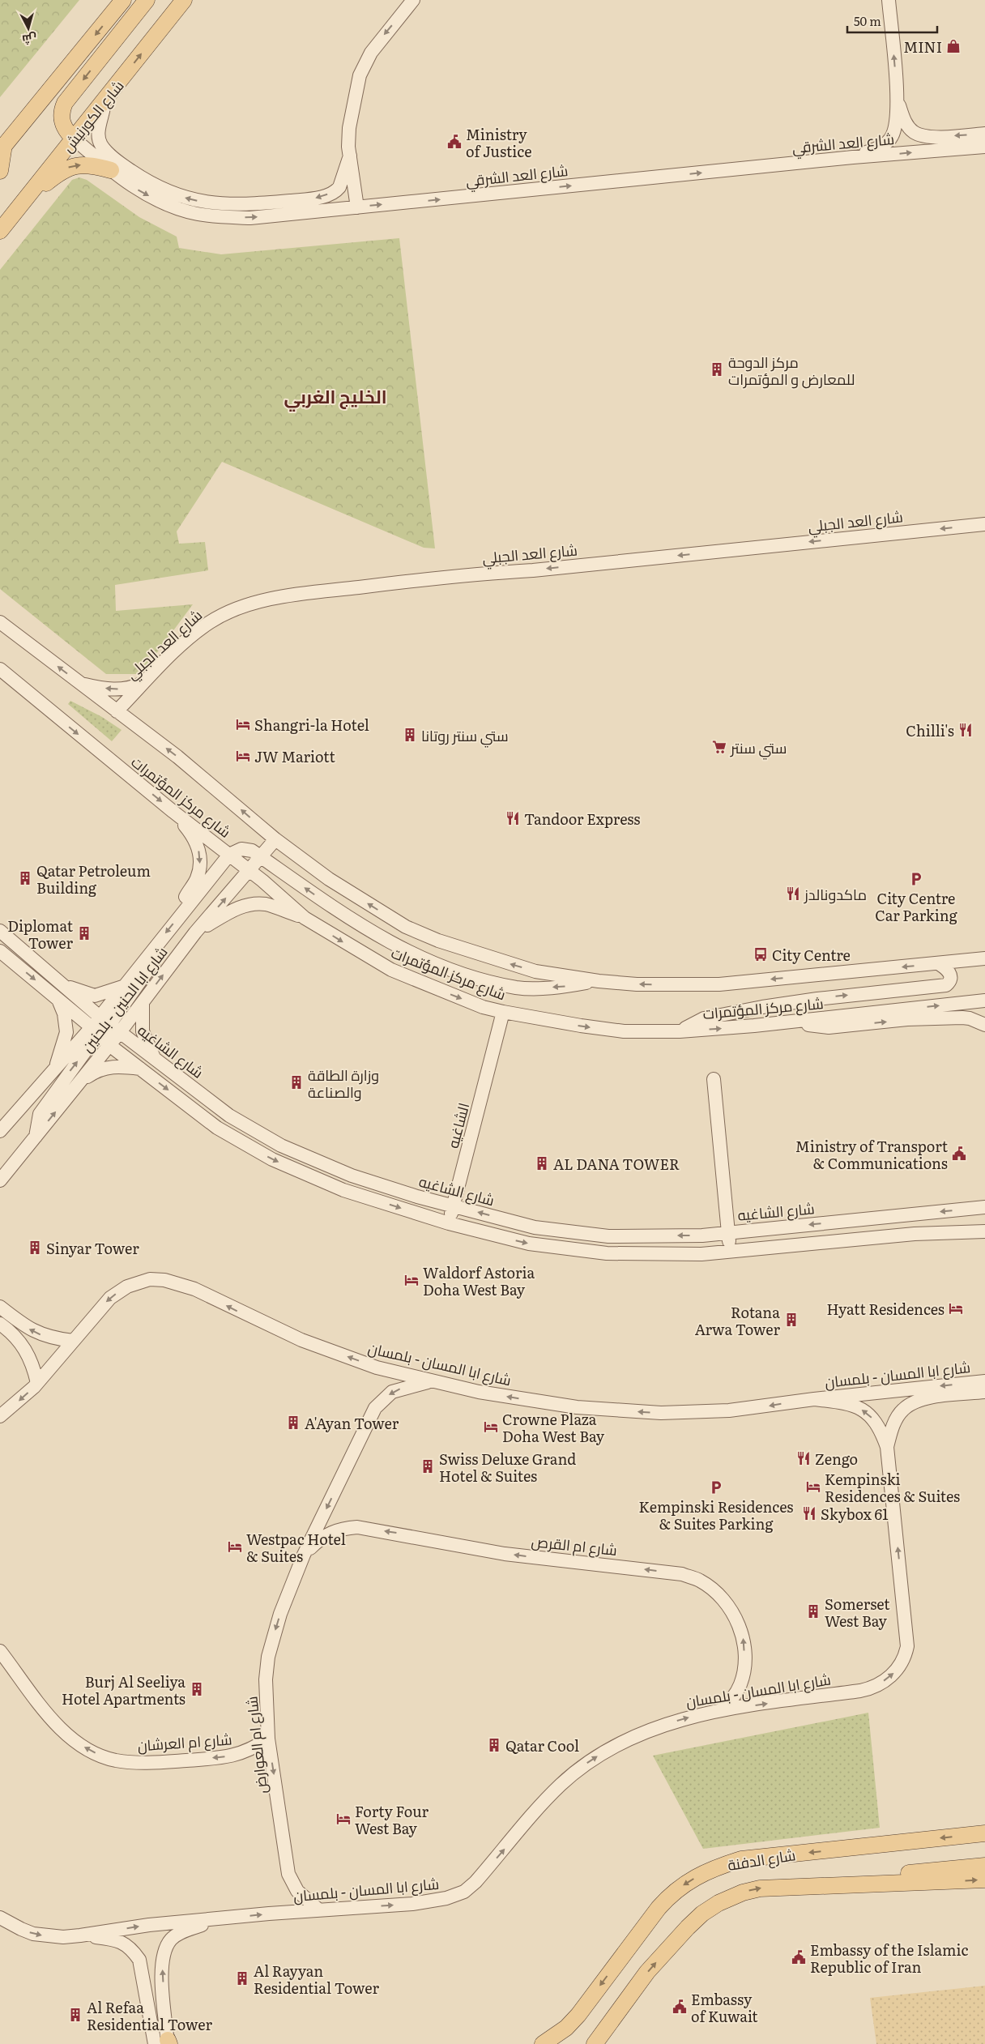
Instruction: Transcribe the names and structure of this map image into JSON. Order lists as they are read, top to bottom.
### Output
{
  "streets": {
    "main road": ["شارع الكورنيش", "شارع الدفنة"],
    "street": [
      "شارع العد الشرقي",
      "شارع العد الجبلي",
      "شارع مركز المؤتمرات",
      "شارع ابا الحنين - بلحنين",
      "شارع الشاغيه",
      "الشاغيه",
      "شارع ابا المسان - بلمسان",
      "شارع ام القرص",
      "شارع ام العرشان",
      "شارع ام العوارض"
    ]
  },
  "crossings": [
    ["شارع الكورنيش", "شارع العد الشرقي"],
    ["شارع العد الجبلي", "شارع مركز المؤتمرات"],
    ["شارع مركز المؤتمرات", "شارع ابا الحنين - بلحنين"],
    ["شارع مركز المؤتمرات", "الشاغيه"],
    ["شارع ابا الحنين - بلحنين", "شارع الشاغيه"],
    ["شارع الشاغيه", "الشاغيه"],
    ["شارع ابا المسان - بلمسان", "شارع ام القرص"],
    ["شارع ابا المسان - بلمسان", "شارع ام العوارض"],
    ["شارع ام القرص", "شارع ام العوارض"],
    ["شارع ام العرشان", "شارع ام العوارض"]
  ],
  "one_way": [
    "شارع العد الشرقي",
    "شارع العد الجبلي",
    "شارع ام العرشان",
    "شارع ام العوارض"
  ],
  "districts": ["الخليج الغربي"],
  "places": {
    "shop": ["MINI"],
    "public building": [
      "Ministry of Justice",
      "Ministry of Transport & Communications",
      "Embassy of the Islamic Republic of Iran",
      "Embassy of Kuwait"
    ],
    "building": [
      "مركز الدوحة للمعارض و المؤتمرات",
      "ستي سنتر روتانا",
      "Qatar Petroleum Building",
      "Diplomat Tower",
      "وزارة الطاقة والصناعة",
      "AL DANA TOWER",
      "Sinyar Tower",
      "Rotana Arwa Tower",
      "A'Ayan Tower",
      "Swiss Deluxe Grand Hotel & Suites",
      "Somerset West Bay",
      "Burj Al Seeliya Hotel Apartments",
      "Qatar Cool",
      "Al Rayyan Residential Tower",
      "Al Refaa Residential Tower"
    ],
    "hotel": [
      "Shangri-la Hotel",
      "JW Mariott",
      "Waldorf Astoria Doha West Bay",
      "Hyatt Residences",
      "Crowne Plaza Doha West Bay",
      "Kempinski Residences & Suites",
      "Westpac Hotel & Suites",
      "Forty Four West Bay"
    ],
    "restaurant": [
      "Chilli's",
      "Tandoor Express",
      "ماكدونالدز",
      "Zengo",
      "Skybox 61"
    ],
    "supermarket": ["ستي سنتر"],
    "parking": ["City Centre Car Parking", "Kempinski Residences & Suites Parking"],
    "bus stop": ["City Centre"]
  },
  "scale_bar": "50 m",
  "north": "bottom"
}
